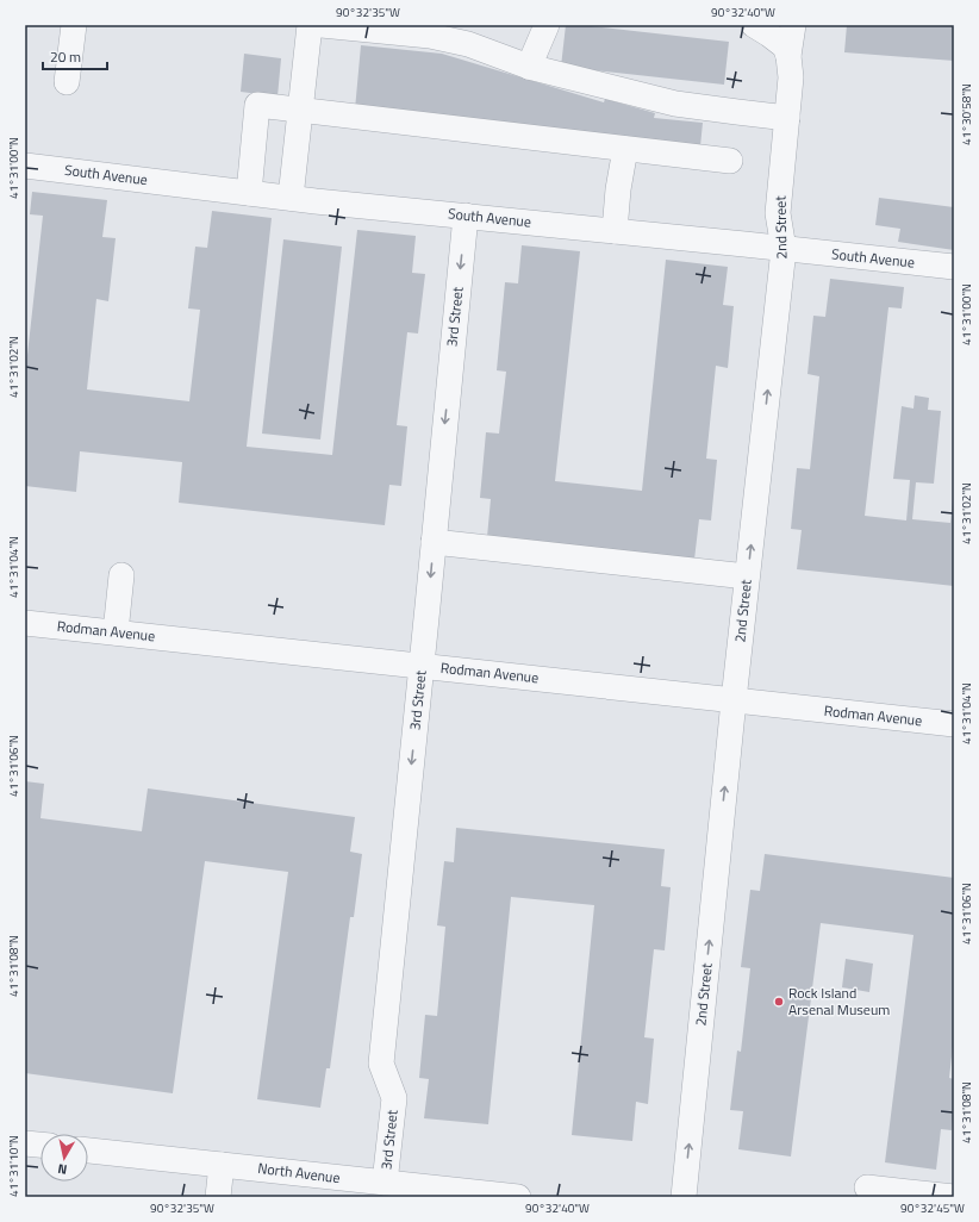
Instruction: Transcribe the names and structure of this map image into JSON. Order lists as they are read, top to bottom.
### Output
{
  "streets": {
    "street": [
      "South Avenue",
      "2nd Street",
      "3rd Street",
      "Rodman Avenue",
      "North Avenue"
    ]
  },
  "crossings": [
    ["South Avenue", "2nd Street"],
    ["South Avenue", "3rd Street"],
    ["2nd Street", "Rodman Avenue"],
    ["3rd Street", "Rodman Avenue"],
    ["3rd Street", "North Avenue"]
  ],
  "one_way": ["2nd Street", "3rd Street"],
  "places": ["Rock Island Arsenal Museum"],
  "scale_bar": "20 m",
  "north": "bottom",
  "coordinates": [
    "90°32'35\"W",
    "90°32'40\"W",
    "41°30'58\"N",
    "41°31'00\"N",
    "41°31'02\"N",
    "41°31'04\"N",
    "41°31'06\"N",
    "41°31'08\"N",
    "41°31'10\"N",
    "90°32'45\"W"
  ]
}
